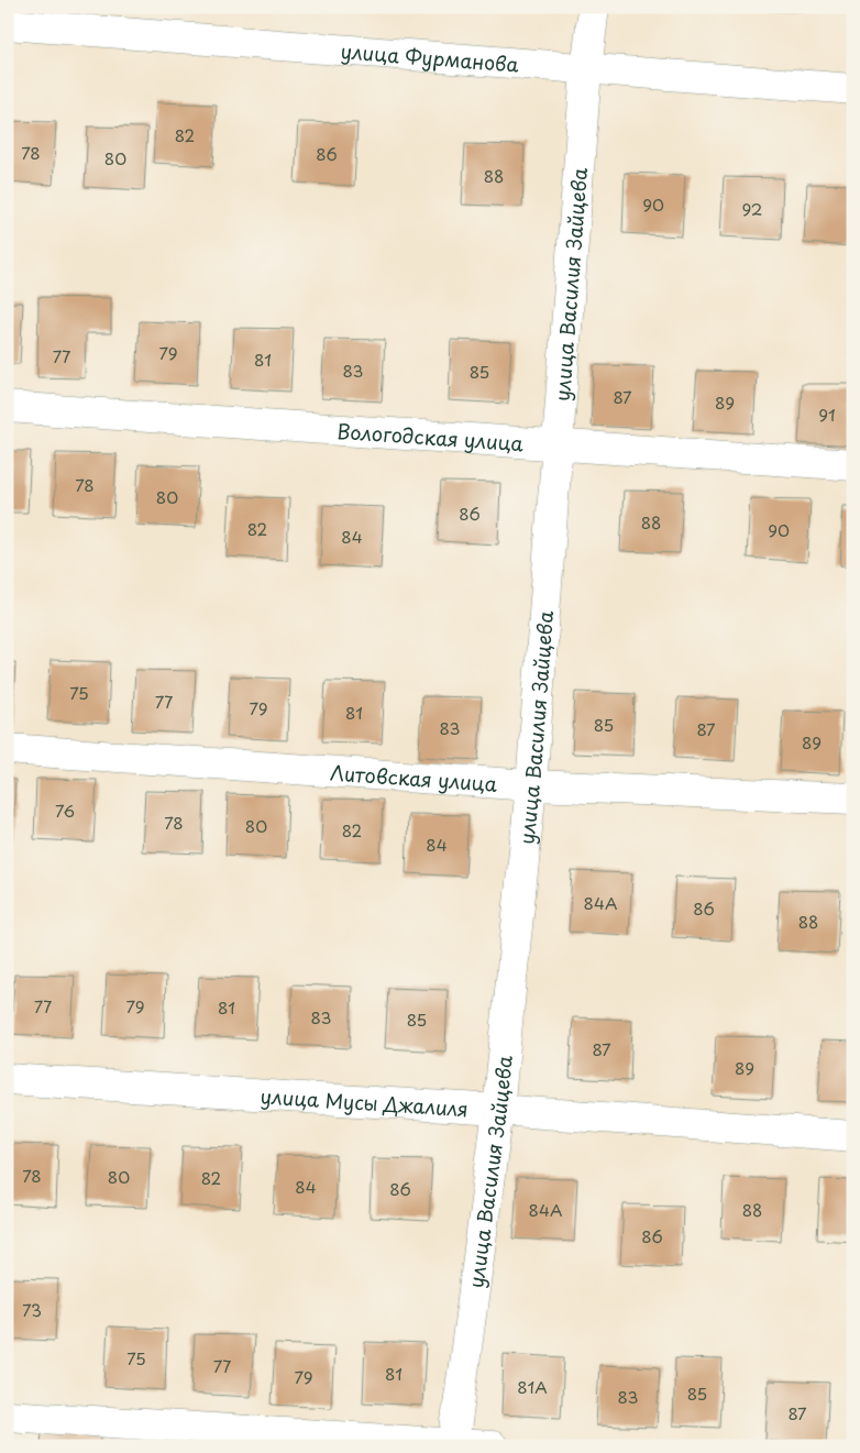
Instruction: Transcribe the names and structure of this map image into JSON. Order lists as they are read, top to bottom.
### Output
{
  "streets": {
    "street": [
      "улица Фурманова",
      "улица Василия Зайцева",
      "Вологодская улица",
      "Литовская улица",
      "улица Мусы Джалиля"
    ]
  },
  "crossings": [
    ["улица Фурманова", "улица Василия Зайцева"],
    ["улица Василия Зайцева", "Вологодская улица"],
    ["улица Василия Зайцева", "Литовская улица"],
    ["улица Василия Зайцева", "улица Мусы Джалиля"]
  ],
  "house_numbers": [
    "82",
    "78",
    "86",
    "80",
    "88",
    "90",
    "92",
    "79",
    "77",
    "81",
    "83",
    "85",
    "87",
    "89",
    "91",
    "78",
    "80",
    "86",
    "88",
    "82",
    "90",
    "84",
    "75",
    "77",
    "79",
    "81",
    "85",
    "83",
    "87",
    "89",
    "76",
    "78",
    "80",
    "82",
    "84",
    "84А",
    "86",
    "88",
    "77",
    "79",
    "81",
    "83",
    "85",
    "87",
    "89",
    "78",
    "80",
    "82",
    "84",
    "86",
    "84А",
    "88",
    "86",
    "73",
    "75",
    "77",
    "81",
    "79",
    "81А",
    "85",
    "83",
    "87"
  ]
}
